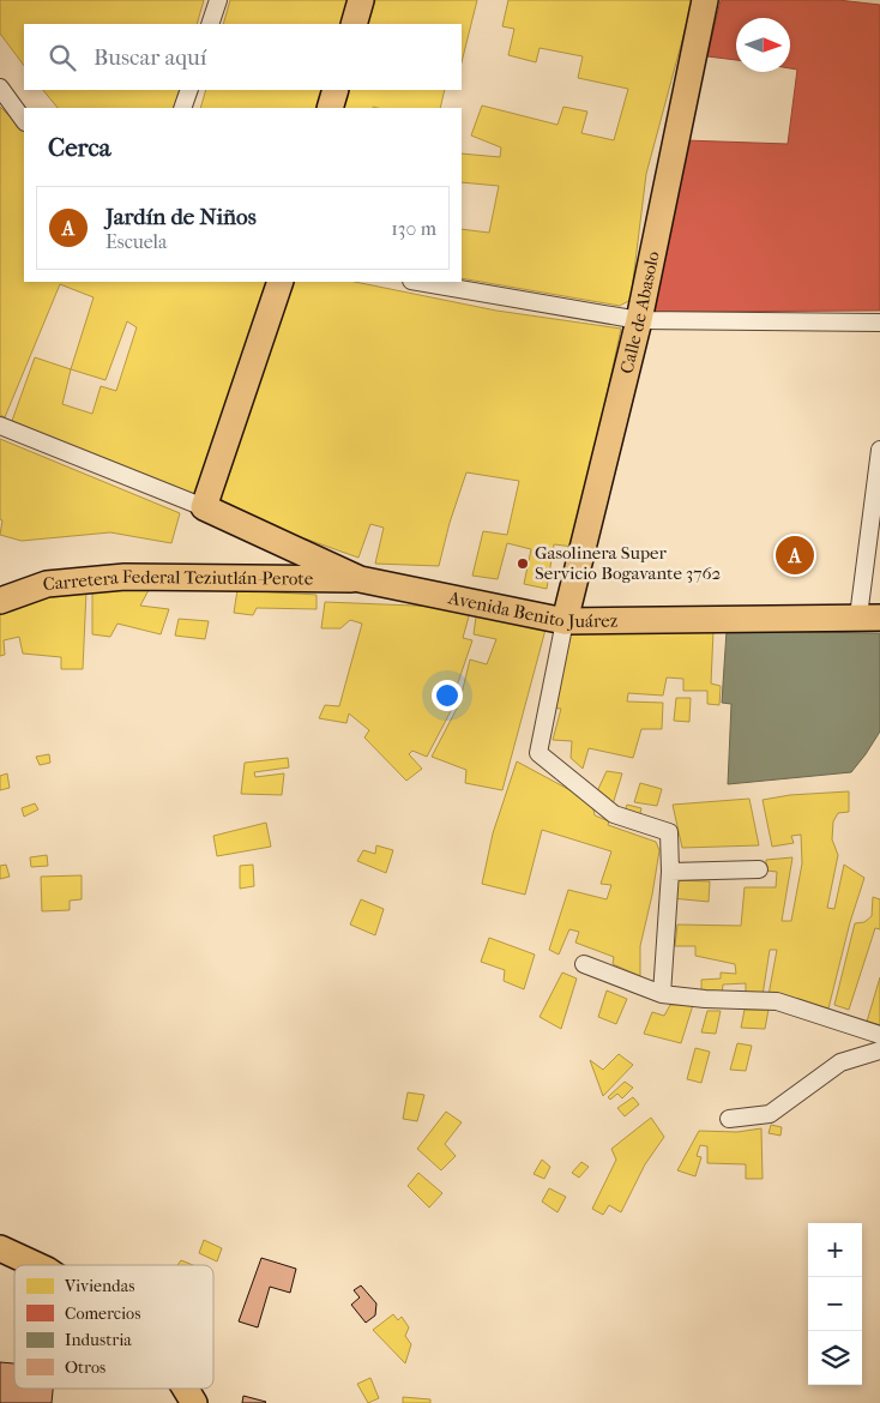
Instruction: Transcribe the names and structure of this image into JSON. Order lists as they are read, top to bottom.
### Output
{
  "streets": {
    "main road": ["Calle de Abasolo", "Carretera Federal Teziutlán-Perote", "Avenida Benito Juárez"]
  },
  "crossings": [
    ["Calle de Abasolo", "Avenida Benito Juárez"],
    ["Carretera Federal Teziutlán-Perote", "Avenida Benito Juárez"]
  ],
  "places": ["Gasolinera Super Servicio Bogavante 3762"],
  "legend": [
    "Viviendas",
    "Comercios",
    "Industria",
    "Otros"
  ],
  "north": "right",
  "page": {
    "search": "Buscar aquí",
    "heading": "Cerca",
    "list": [
      {
        "mark": "A",
        "name": "Jardín de Niños",
        "note": "Escuela",
        "value": "130 m"
      }
    ],
    "pins": "A",
    "map_buttons": ["+", "−"]
  }
}
